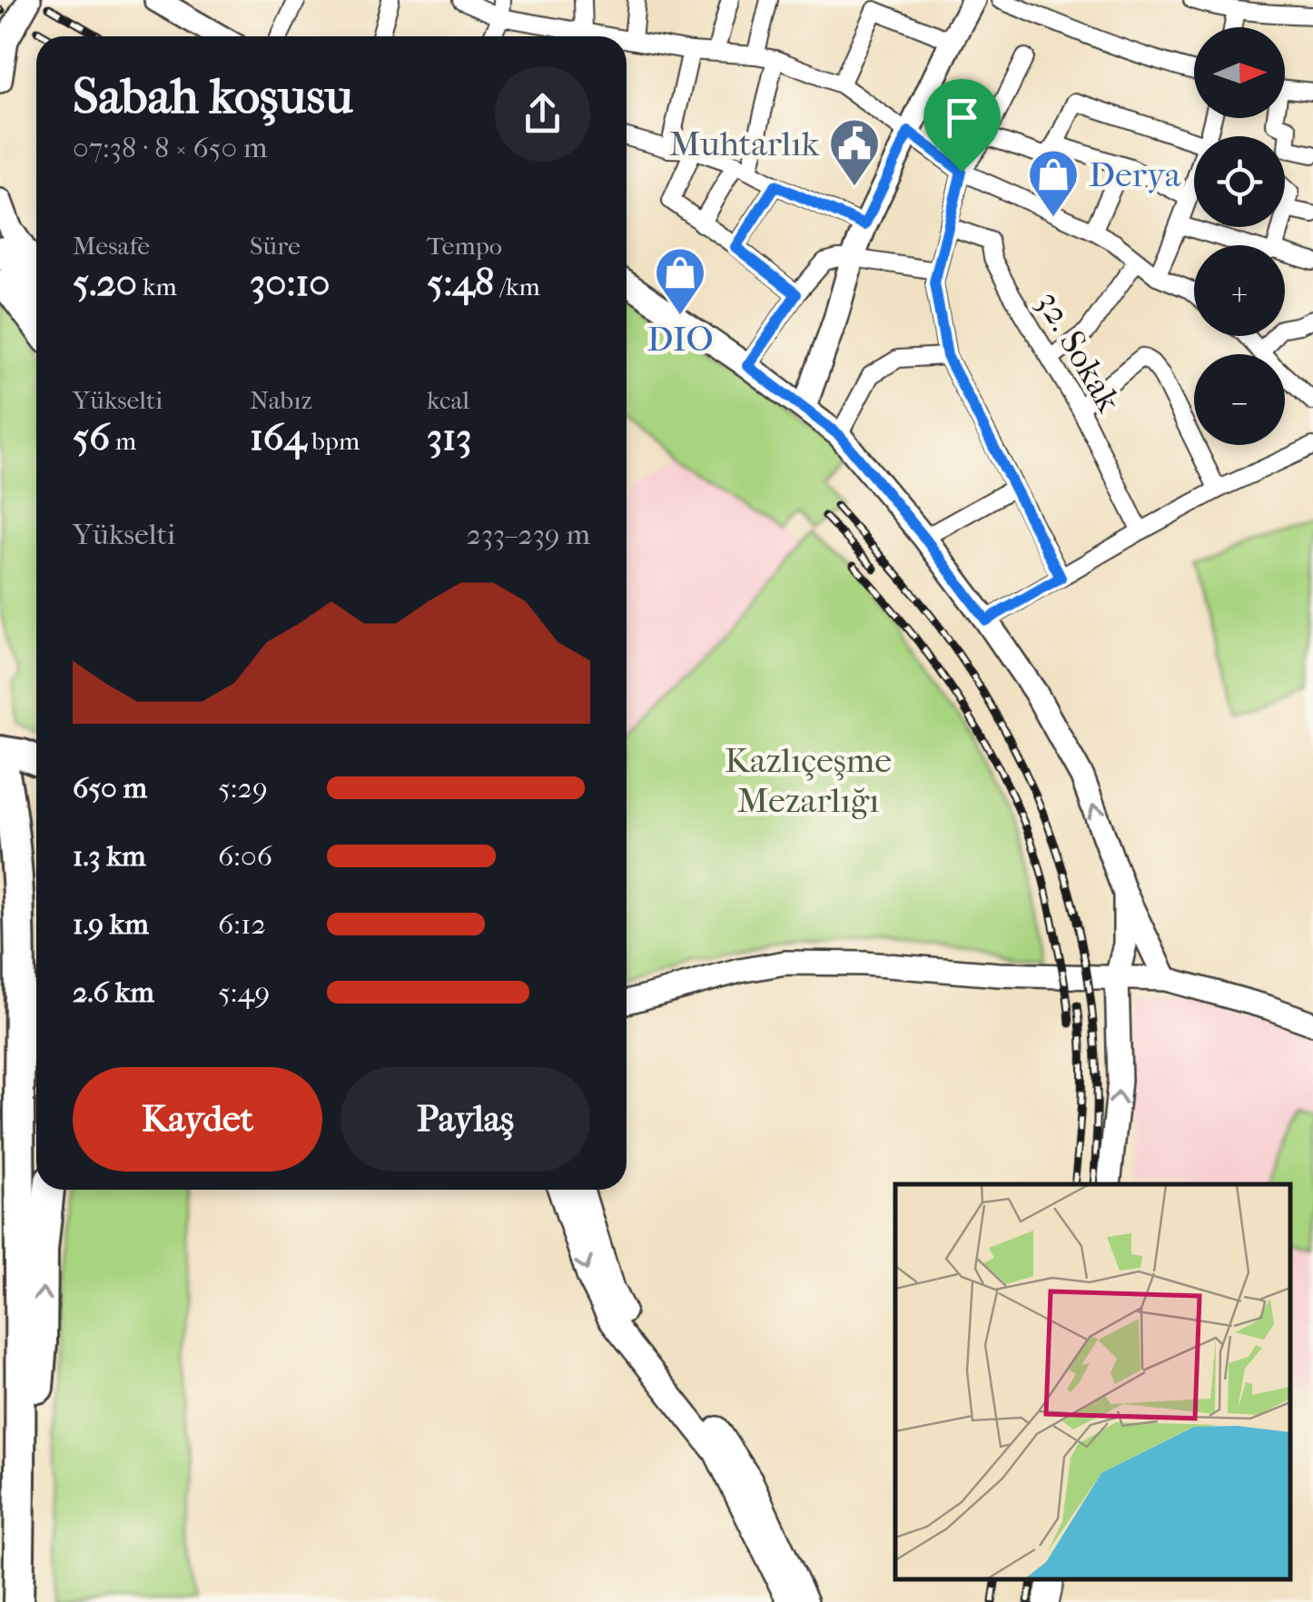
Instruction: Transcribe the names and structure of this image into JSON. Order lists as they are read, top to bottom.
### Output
{
  "streets": {
    "street": ["32. Sokak"]
  },
  "parks": ["Kazlıçeşme Mezarlığı"],
  "places": {
    "public building": ["Muhtarlık"],
    "shop": ["Derya", "DIO"]
  },
  "north": "right",
  "page": {
    "map_buttons": ["+", "−"],
    "heading": ["Sabah koşusu", "07:38 · 8 × 650 m"],
    "stats": [
      ["Mesafe", "5.20 km"],
      ["Süre", "30:10"],
      ["Tempo", "5:48 /km"],
      ["Yükselti", "56 m"],
      ["Nabız", "164 bpm"],
      ["kcal", "313"]
    ],
    "chart": ["Yükselti", "233–239 m"],
    "list": [
      {
        "name": "650 m",
        "note": "5:29"
      },
      {
        "name": "1.3 km",
        "note": "6:06"
      },
      {
        "name": "1.9 km",
        "note": "6:12"
      },
      {
        "name": "2.6 km",
        "note": "5:49"
      }
    ],
    "buttons": ["Kaydet", "Paylaş"]
  }
}
